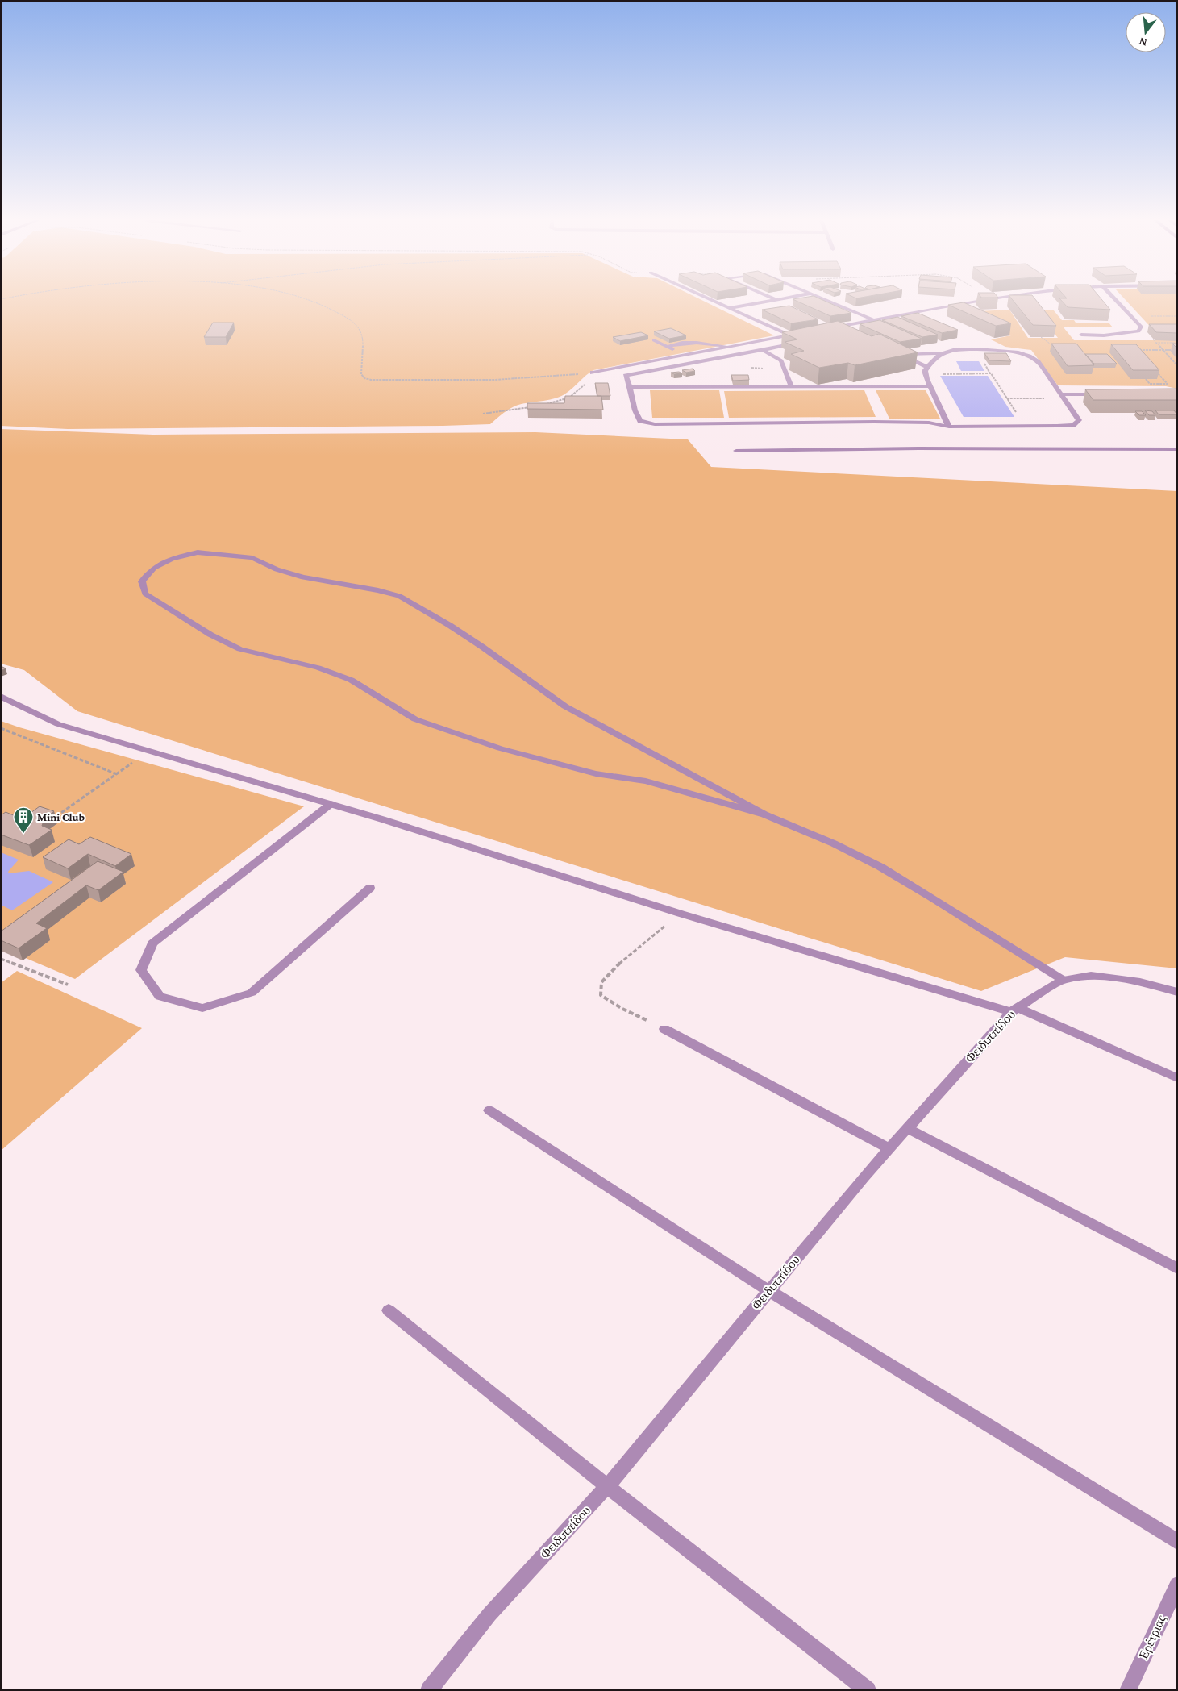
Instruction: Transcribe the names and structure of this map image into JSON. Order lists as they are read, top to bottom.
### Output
{
  "streets": {
    "street": ["Φειδιππίδου", "Ερέτριας"]
  },
  "places": {
    "building": ["Mini Club"]
  },
  "north": "bottom"
}
